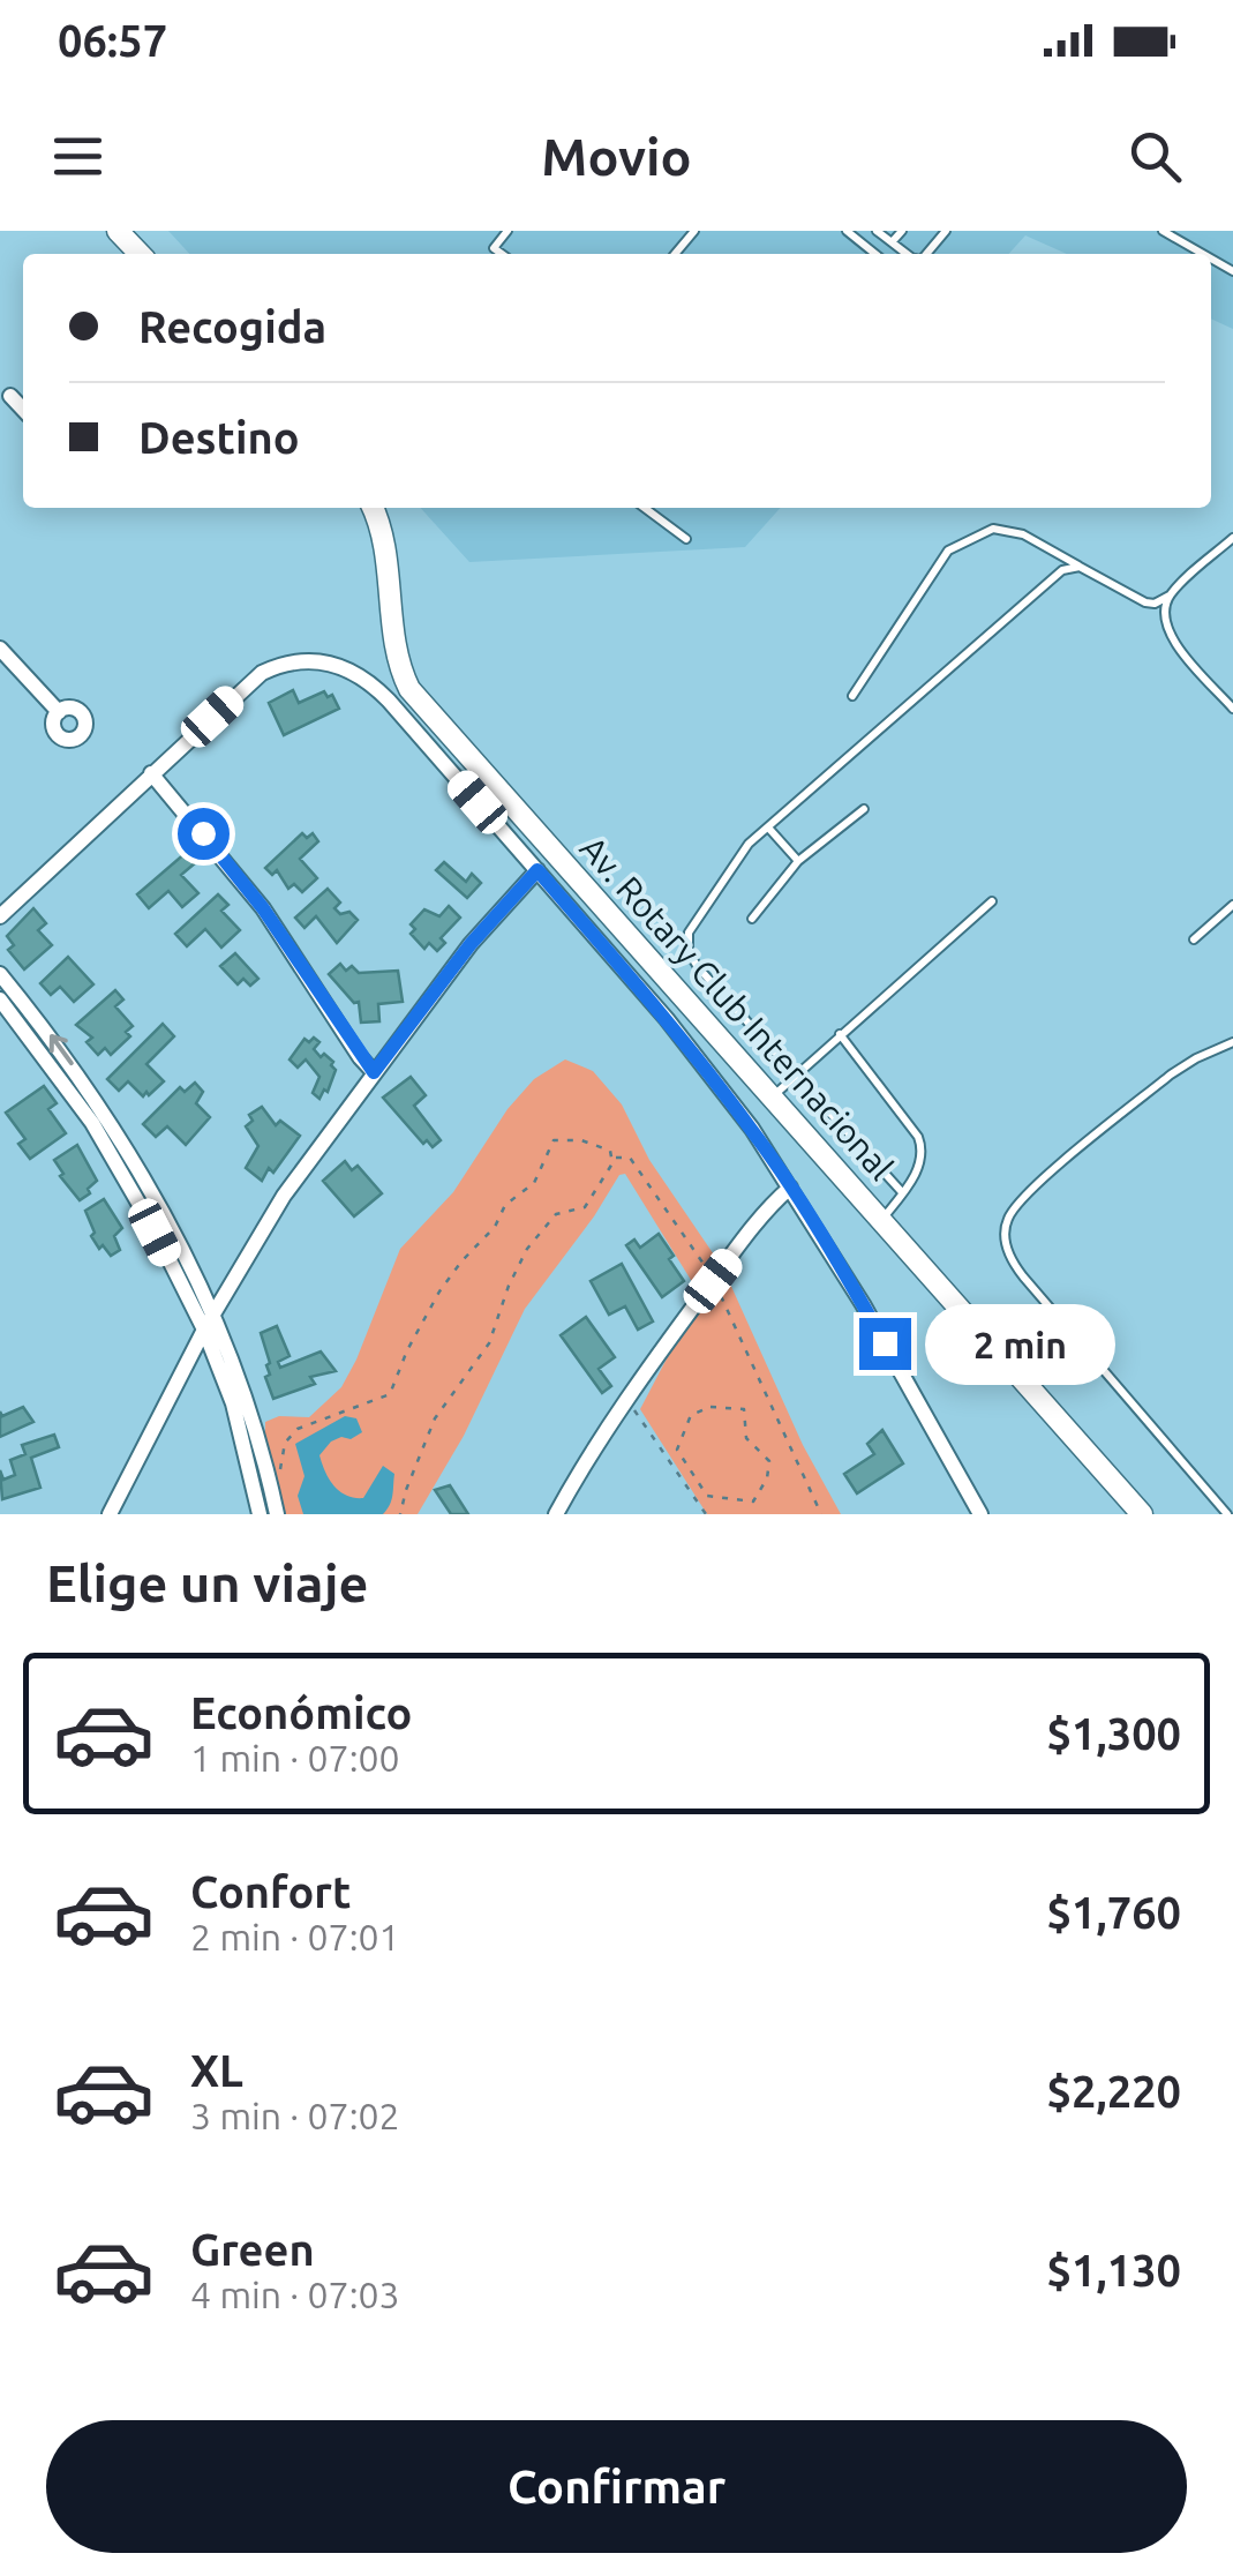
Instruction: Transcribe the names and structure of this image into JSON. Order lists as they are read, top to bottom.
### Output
{
  "streets": {
    "main road": ["Av. Rotary Club Internacional"]
  },
  "page": {
    "status": "06:57",
    "header": "Movio",
    "banner": ["Recogida", "Destino"],
    "bubble": "2 min",
    "heading": "Elige un viaje",
    "list": [
      {
        "name": "Económico",
        "note": "1 min · 07:00",
        "value": "$1,300"
      },
      {
        "name": "Confort",
        "note": "2 min · 07:01",
        "value": "$1,760"
      },
      {
        "name": "XL",
        "note": "3 min · 07:02",
        "value": "$2,220"
      },
      {
        "name": "Green",
        "note": "4 min · 07:03",
        "value": "$1,130"
      }
    ],
    "buttons": "Confirmar"
  }
}
